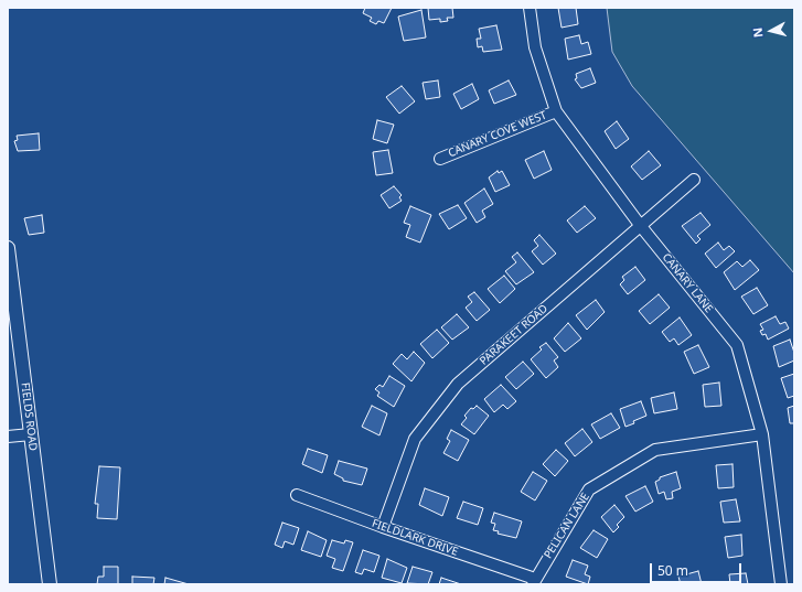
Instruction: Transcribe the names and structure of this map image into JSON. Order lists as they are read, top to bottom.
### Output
{
  "streets": {
    "street": [
      "CANARY COVE WEST",
      "CANARY LANE",
      "PARAKEET ROAD",
      "FIELDS ROAD",
      "PELICAN LANE",
      "FIELDLARK DRIVE"
    ]
  },
  "crossings": [
    ["CANARY COVE WEST", "CANARY LANE"],
    ["CANARY LANE", "PARAKEET ROAD"],
    ["CANARY LANE", "PELICAN LANE"],
    ["PARAKEET ROAD", "FIELDLARK DRIVE"],
    ["PELICAN LANE", "FIELDLARK DRIVE"]
  ],
  "scale_bar": "50 m",
  "north": "left"
}
